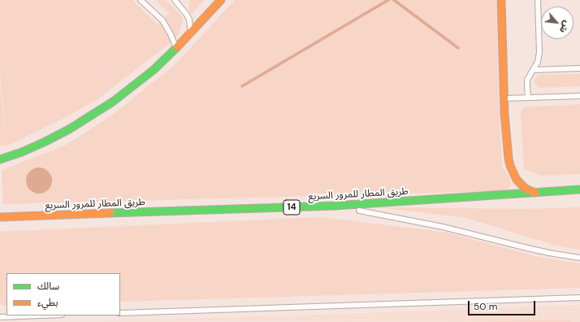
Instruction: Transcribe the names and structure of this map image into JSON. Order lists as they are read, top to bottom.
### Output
{
  "streets": {
    "main road": ["طريق المطار للمرور السريع", "14"]
  },
  "legend": ["سالك", "بطيء"],
  "scale_bar": "50 m",
  "north": "bottom right"
}
